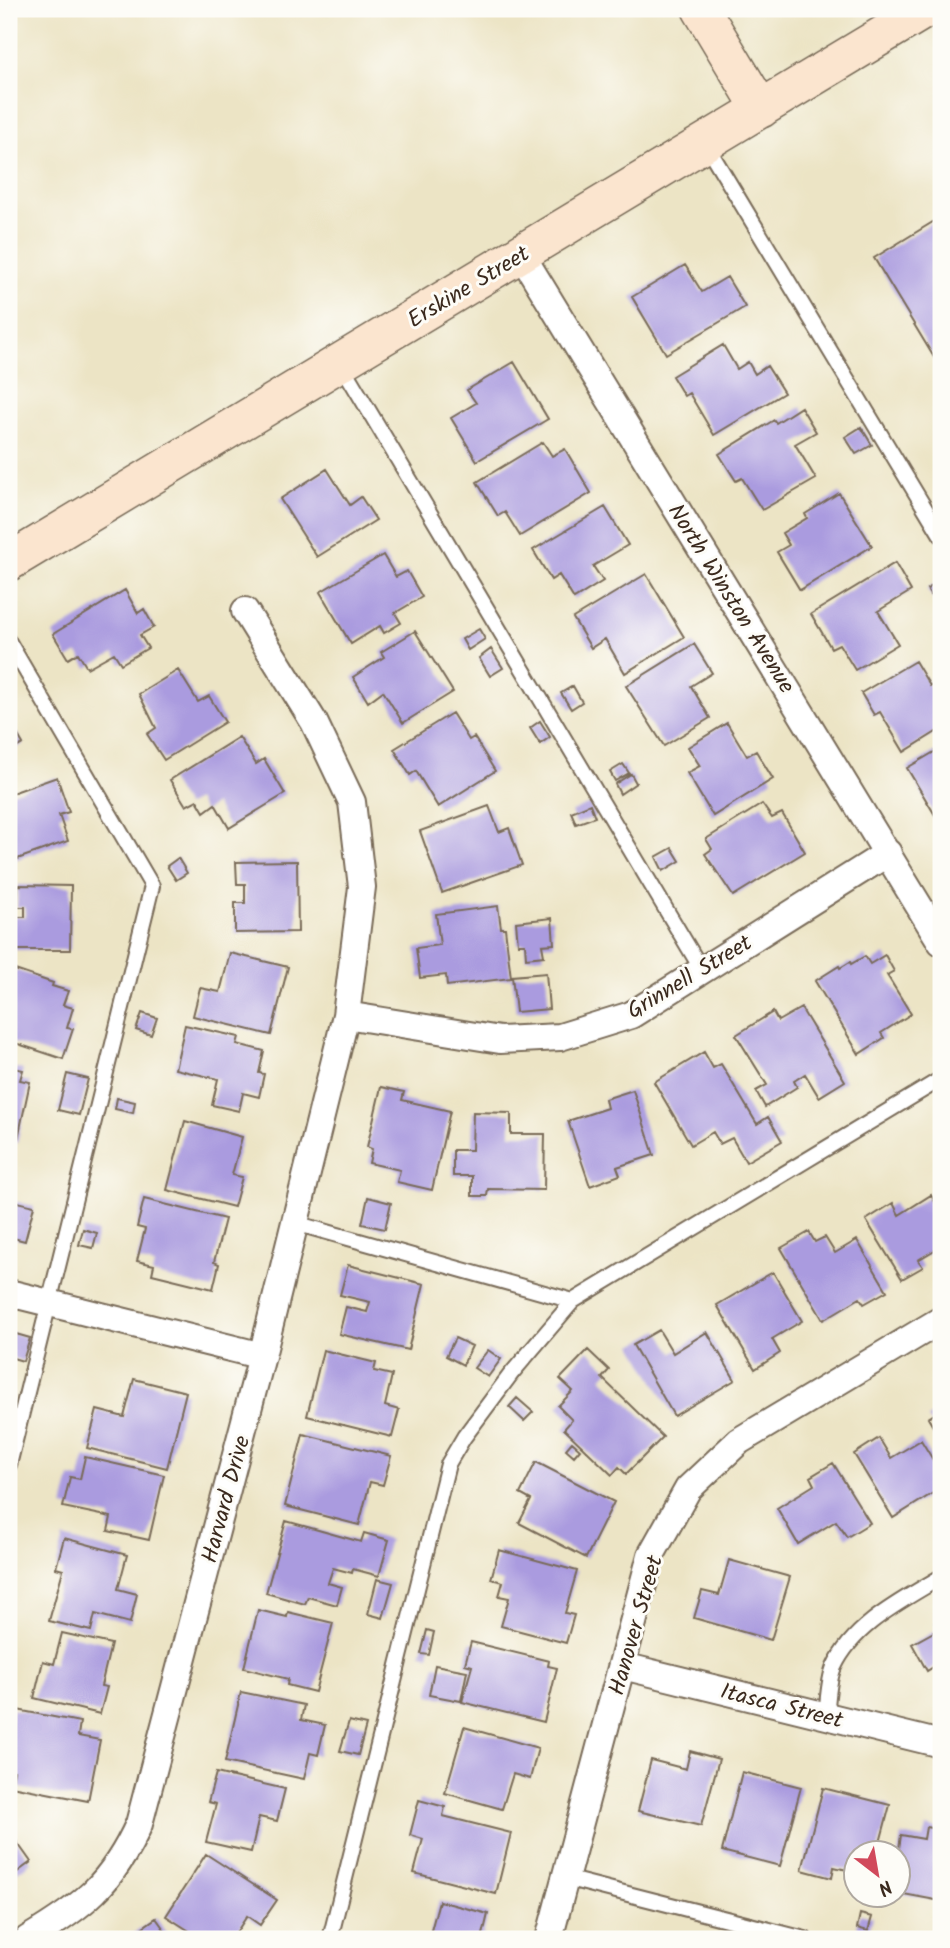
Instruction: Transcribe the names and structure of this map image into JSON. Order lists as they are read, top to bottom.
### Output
{
  "streets": {
    "main road": ["Erskine Street"],
    "street": [
      "North Winston Avenue",
      "Grinnell Street",
      "Harvard Drive",
      "Hanover Street",
      "Itasca Street"
    ]
  },
  "crossings": [
    ["Erskine Street", "North Winston Avenue"],
    ["North Winston Avenue", "Grinnell Street"],
    ["Grinnell Street", "Harvard Drive"],
    ["Hanover Street", "Itasca Street"]
  ],
  "north": "bottom right"
}
